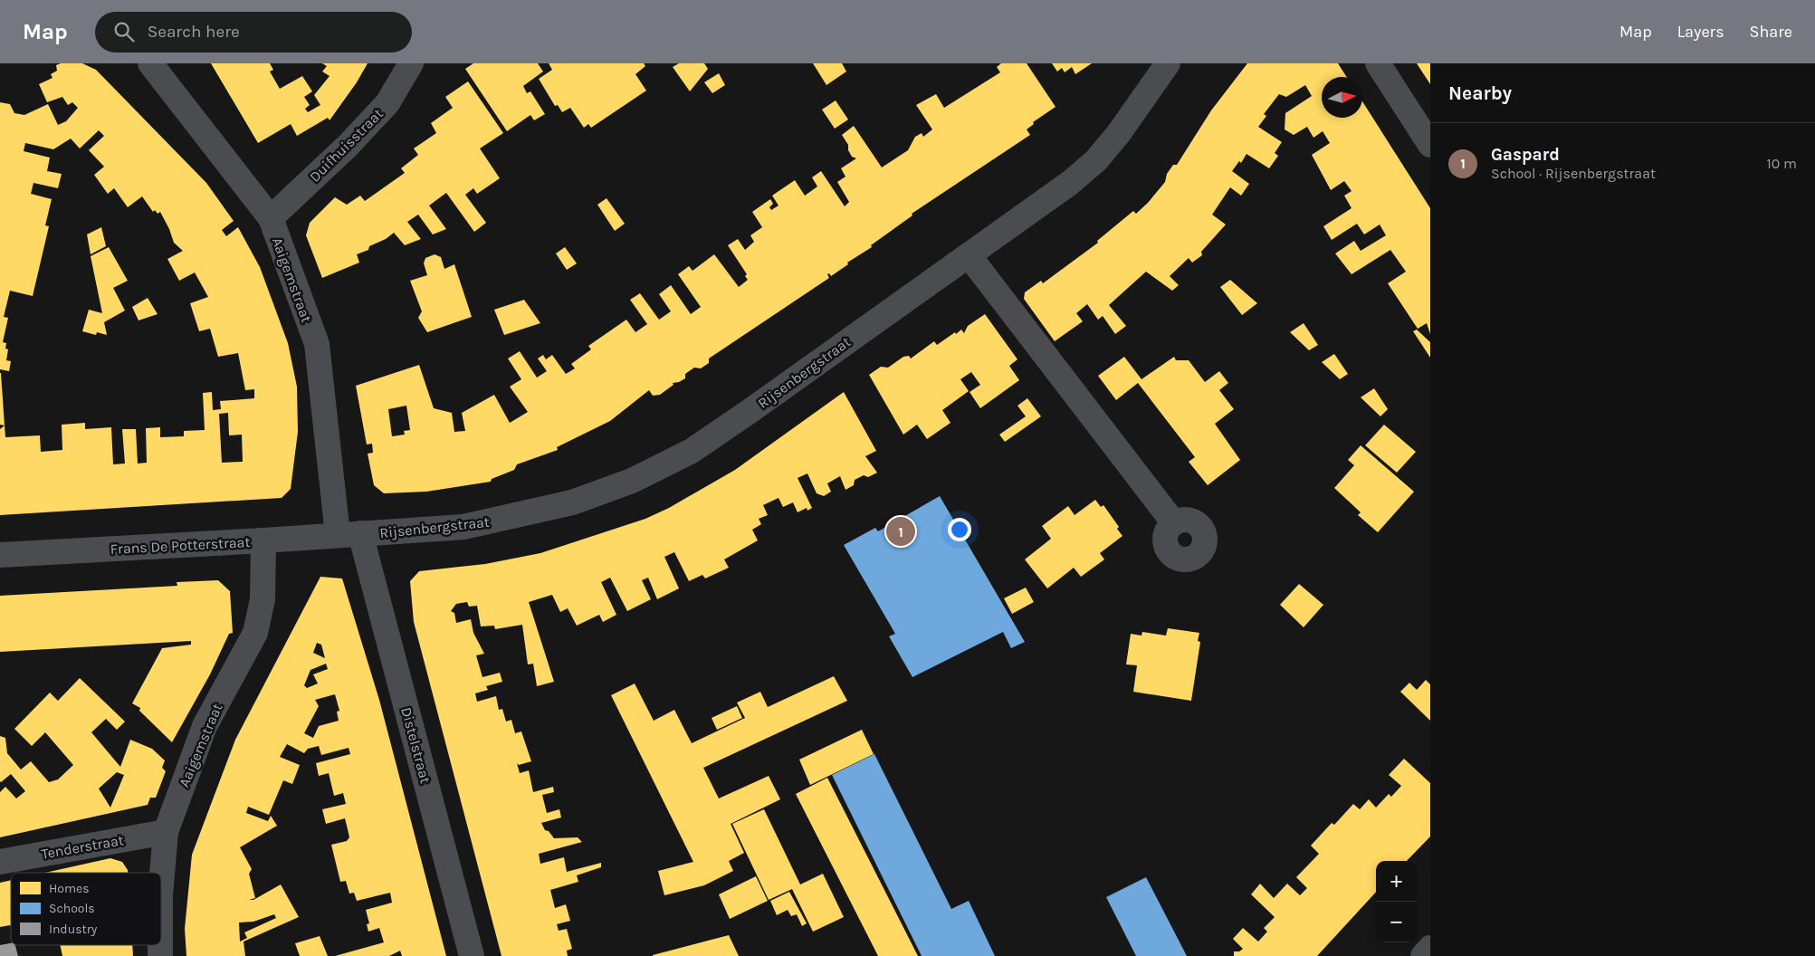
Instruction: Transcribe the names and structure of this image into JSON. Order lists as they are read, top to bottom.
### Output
{
  "streets": {
    "street": [
      "Duifhuisstraat",
      "Aaigemstraat",
      "Rijsenbergstraat",
      "Frans De Potterstraat",
      "Distelstraat",
      "Tenderstraat"
    ]
  },
  "crossings": [
    ["Duifhuisstraat", "Aaigemstraat"],
    ["Aaigemstraat", "Rijsenbergstraat"],
    ["Aaigemstraat", "Frans De Potterstraat"],
    ["Aaigemstraat", "Distelstraat"],
    ["Aaigemstraat", "Tenderstraat"],
    ["Rijsenbergstraat", "Frans De Potterstraat"],
    ["Rijsenbergstraat", "Distelstraat"],
    ["Frans De Potterstraat", "Distelstraat"]
  ],
  "legend": ["Homes", "Schools", "Industry"],
  "north": "right",
  "page": {
    "header": "Map",
    "search": "Search here",
    "nav": ["Map", "Layers", "Share"],
    "heading": "Nearby",
    "list": [
      {
        "mark": "1",
        "name": "Gaspard",
        "note": "School · Rijsenbergstraat",
        "value": "10 m"
      }
    ],
    "pins": "1",
    "map_buttons": ["+", "−"]
  }
}
